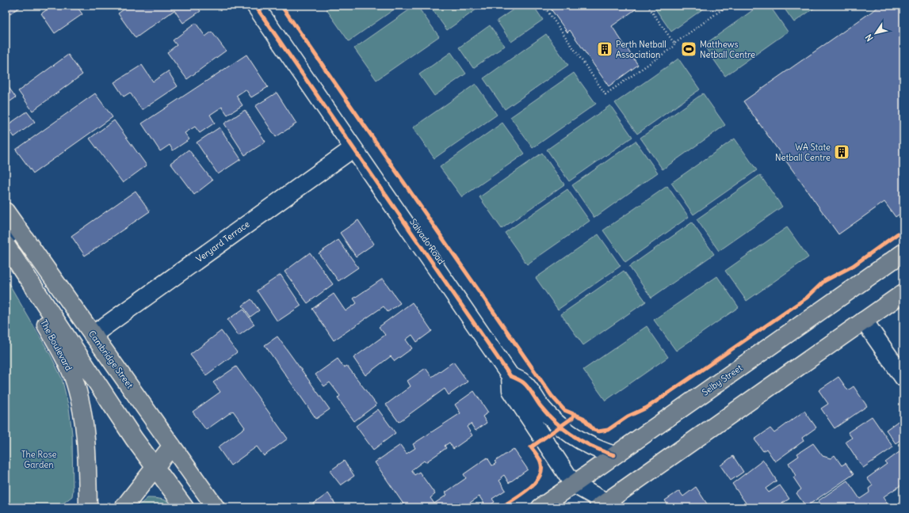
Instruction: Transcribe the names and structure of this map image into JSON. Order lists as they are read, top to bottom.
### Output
{
  "streets": {
    "main road": ["The Boulevard", "Cambridge Street", "Selby Street"],
    "street": ["Veryard Terrace", "Salvado Road"]
  },
  "crossings": [
    ["Veryard Terrace", "Salvado Road"],
    ["Veryard Terrace", "Cambridge Street"],
    ["Salvado Road", "Selby Street"]
  ],
  "parks": ["The Rose Garden"],
  "places": {
    "building": ["Perth Netball Association", "WA State Netball Centre"],
    "sports": ["Matthews Netball Centre"]
  },
  "north": "bottom left"
}
